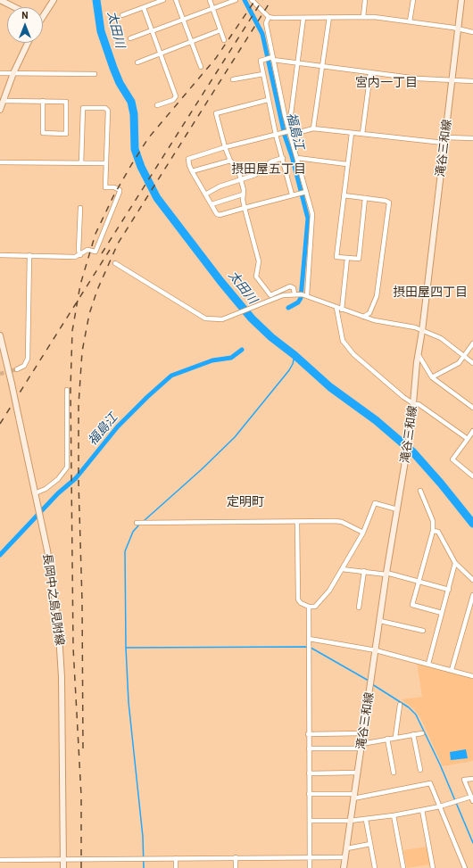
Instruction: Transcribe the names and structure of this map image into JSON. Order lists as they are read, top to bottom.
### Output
{
  "streets": {
    "main road": ["滝谷三和線", "長岡中之島見附線"]
  },
  "districts": [
    "宮内一丁目",
    "摂田屋五丁目",
    "摂田屋四丁目",
    "定明町"
  ],
  "water": ["太田川", "福島江"],
  "north": "top"
}
